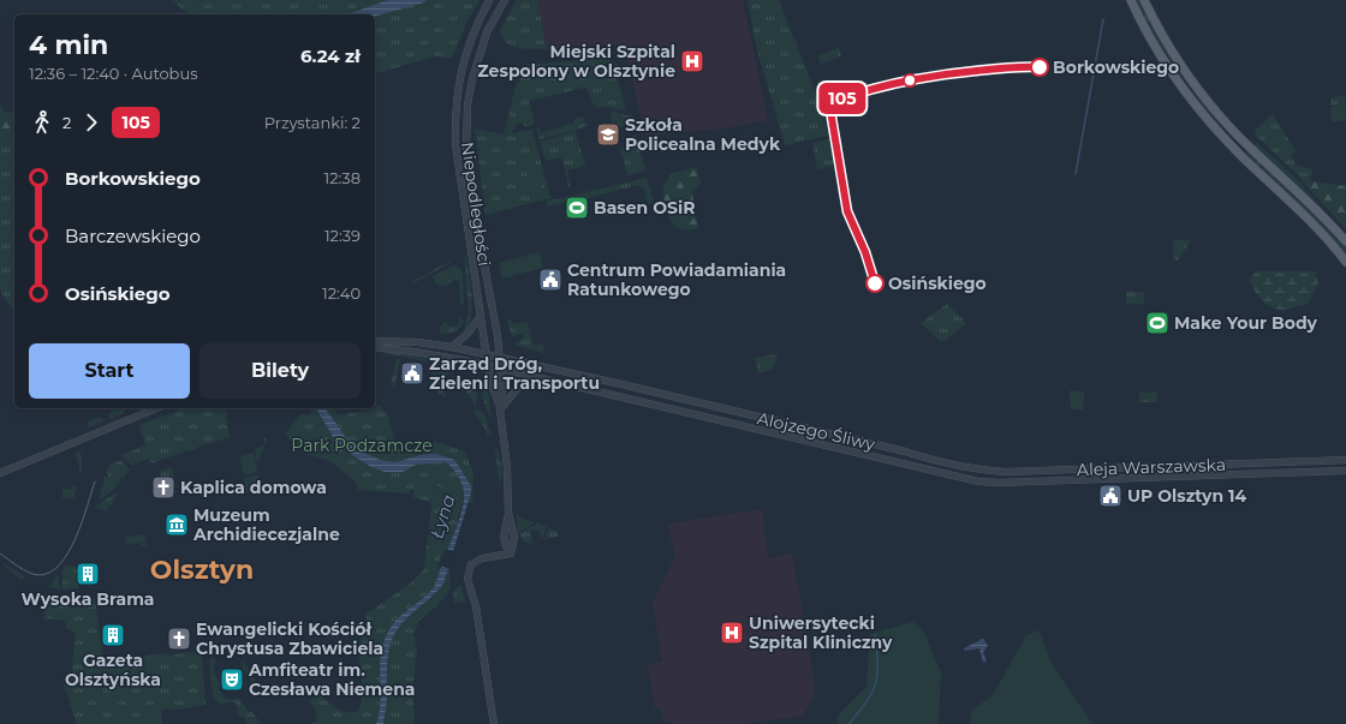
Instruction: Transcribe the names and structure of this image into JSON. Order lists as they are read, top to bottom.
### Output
{
  "streets": {
    "street": ["Niepodległości", "Alojzego Śliwy", "Aleja Warszawska"]
  },
  "crossings": [
    ["Niepodległości", "Alojzego Śliwy"],
    ["Alojzego Śliwy", "Aleja Warszawska"]
  ],
  "districts": ["Olsztyn"],
  "water": ["Łyna"],
  "parks": ["Park Podzamcze"],
  "places": {
    "hospital": ["Miejski Szpital Zespolony w Olsztynie", "Uniwersytecki Szpital Kliniczny"],
    "other": ["Borkowskiego", "Osińskiego"],
    "school or university": ["Szkoła Policealna Medyk"],
    "sports": ["Basen OSiR", "Make Your Body"],
    "public building": ["Centrum Powiadamiania Ratunkowego", "Zarząd Dróg, Zieleni i Transportu", "UP Olsztyn 14"],
    "church": ["Kaplica domowa", "Ewangelicki Kościół Chrystusa Zbawiciela"],
    "museum": ["Muzeum Archidiecezjalne"],
    "building": ["Wysoka Brama", "Gazeta Olsztyńska"],
    "theatre": ["Amfiteatr im. Czesława Niemena"]
  },
  "lines": ["bus line 105"],
  "page": {
    "on_map": "105",
    "heading": ["4 min", "12:36 – 12:40 · Autobus", "6.24 zł"],
    "legs": ["2", "105", "Przystanki: 2"],
    "list": [
      {
        "name": "Borkowskiego",
        "value": "12:38"
      },
      {
        "name": "Barczewskiego",
        "value": "12:39"
      },
      {
        "name": "Osińskiego",
        "value": "12:40"
      }
    ],
    "buttons": ["Start", "Bilety"]
  }
}
